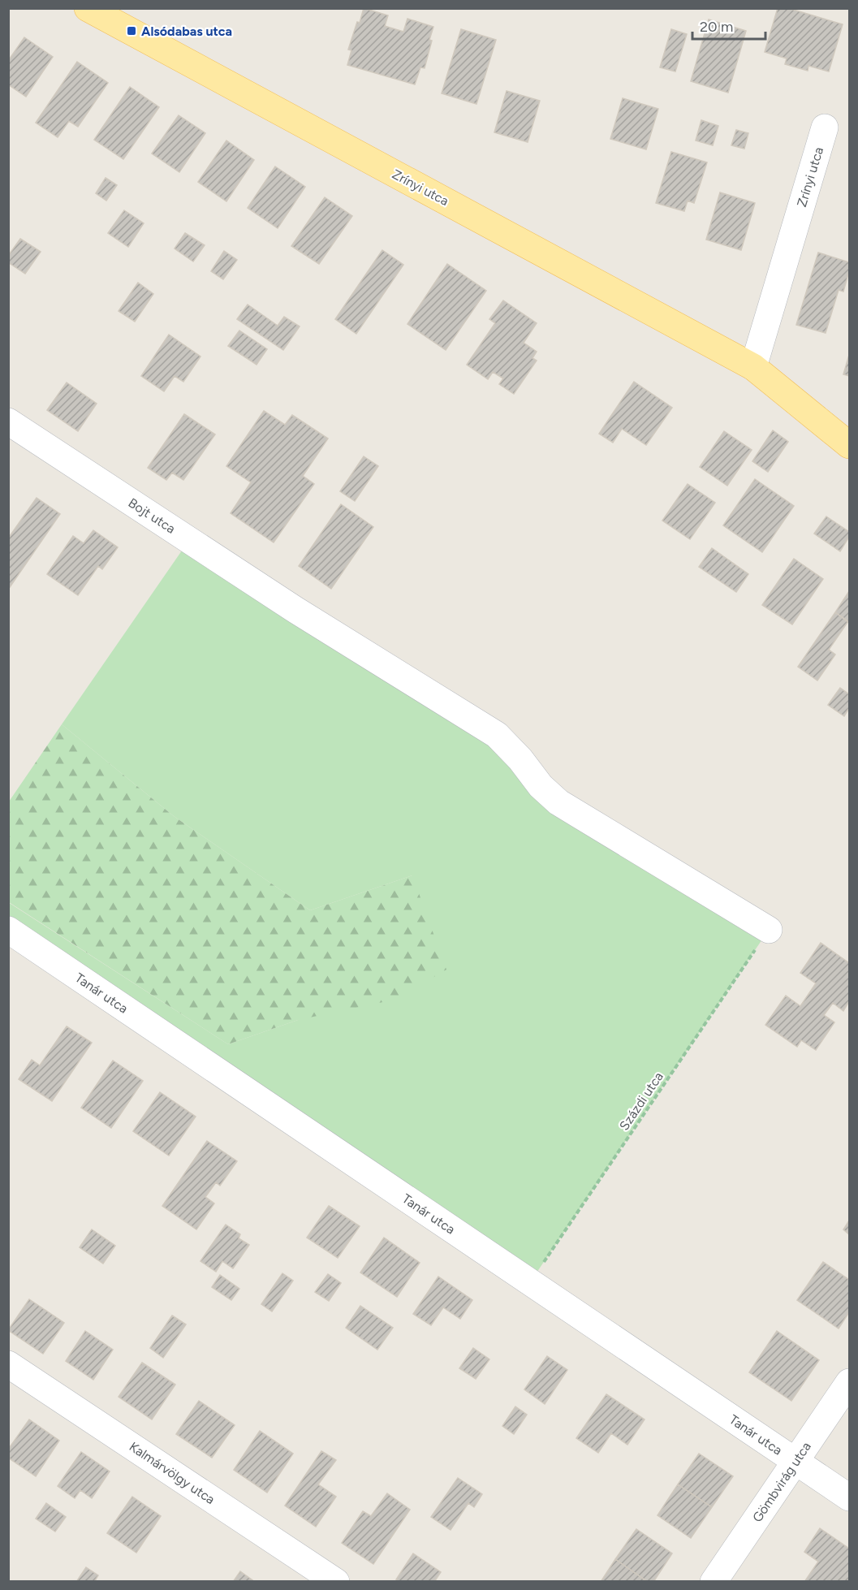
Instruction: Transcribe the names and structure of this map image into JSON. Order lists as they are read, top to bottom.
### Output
{
  "streets": {
    "main road": ["Zrínyi utca"],
    "street": [
      "Bojt utca",
      "Tanár utca",
      "Kalmárvölgy utca",
      "Gömbvirág utca"
    ],
    "path": ["Százdi utca"]
  },
  "crossings": [
    ["Bojt utca", "Százdi utca"],
    ["Tanár utca", "Százdi utca"],
    ["Tanár utca", "Gömbvirág utca"]
  ],
  "places": {
    "transit": ["Alsódabas utca"]
  },
  "scale_bar": "20 m"
}
